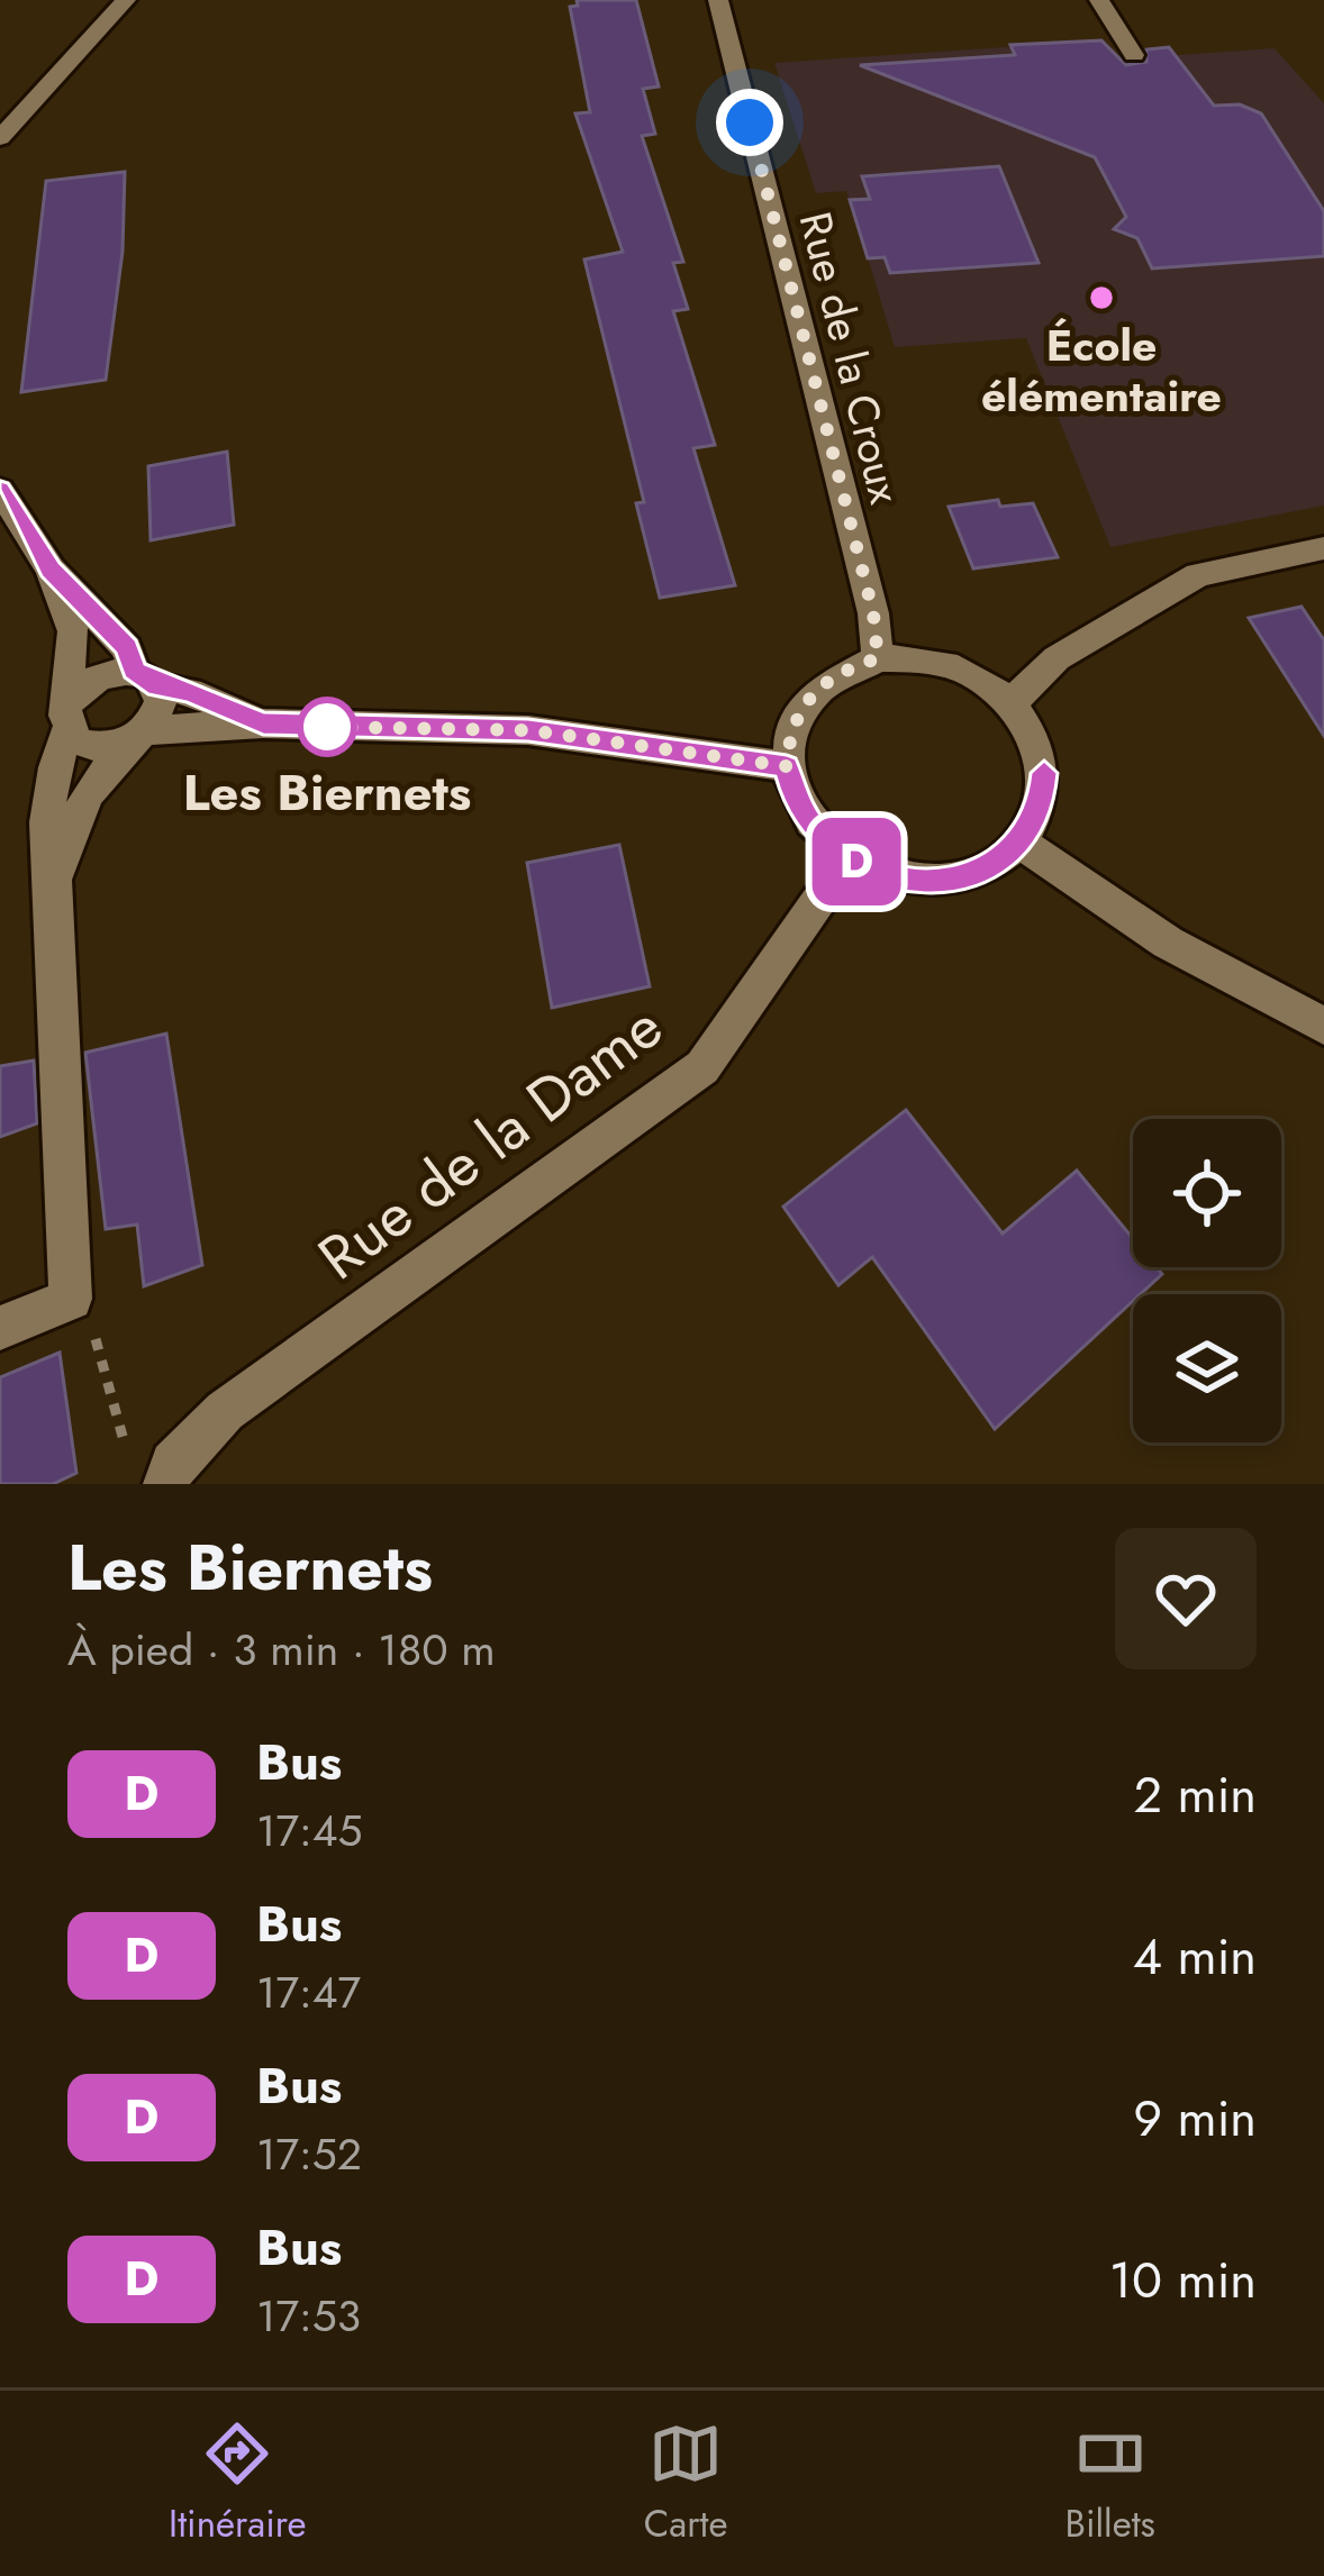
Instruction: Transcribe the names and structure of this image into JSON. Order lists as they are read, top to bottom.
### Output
{
  "streets": {
    "street": ["Rue de la Croux", "Rue de la Dame"]
  },
  "crossings": [
    ["Rue de la Croux", "Rue de la Dame"]
  ],
  "places": ["École élémentaire", "Les Biernets"],
  "lines": ["bus line D"],
  "page": {
    "on_map": "D",
    "heading": ["Les Biernets", "À pied · 3 min · 180 m"],
    "list": [
      {
        "mark": "D",
        "name": "Bus",
        "note": "17:45",
        "value": "2 min"
      },
      {
        "mark": "D",
        "name": "Bus",
        "note": "17:47",
        "value": "4 min"
      },
      {
        "mark": "D",
        "name": "Bus",
        "note": "17:52",
        "value": "9 min"
      },
      {
        "mark": "D",
        "name": "Bus",
        "note": "17:53",
        "value": "10 min"
      }
    ],
    "tabs": ["Itinéraire", "Carte", "Billets"]
  }
}
